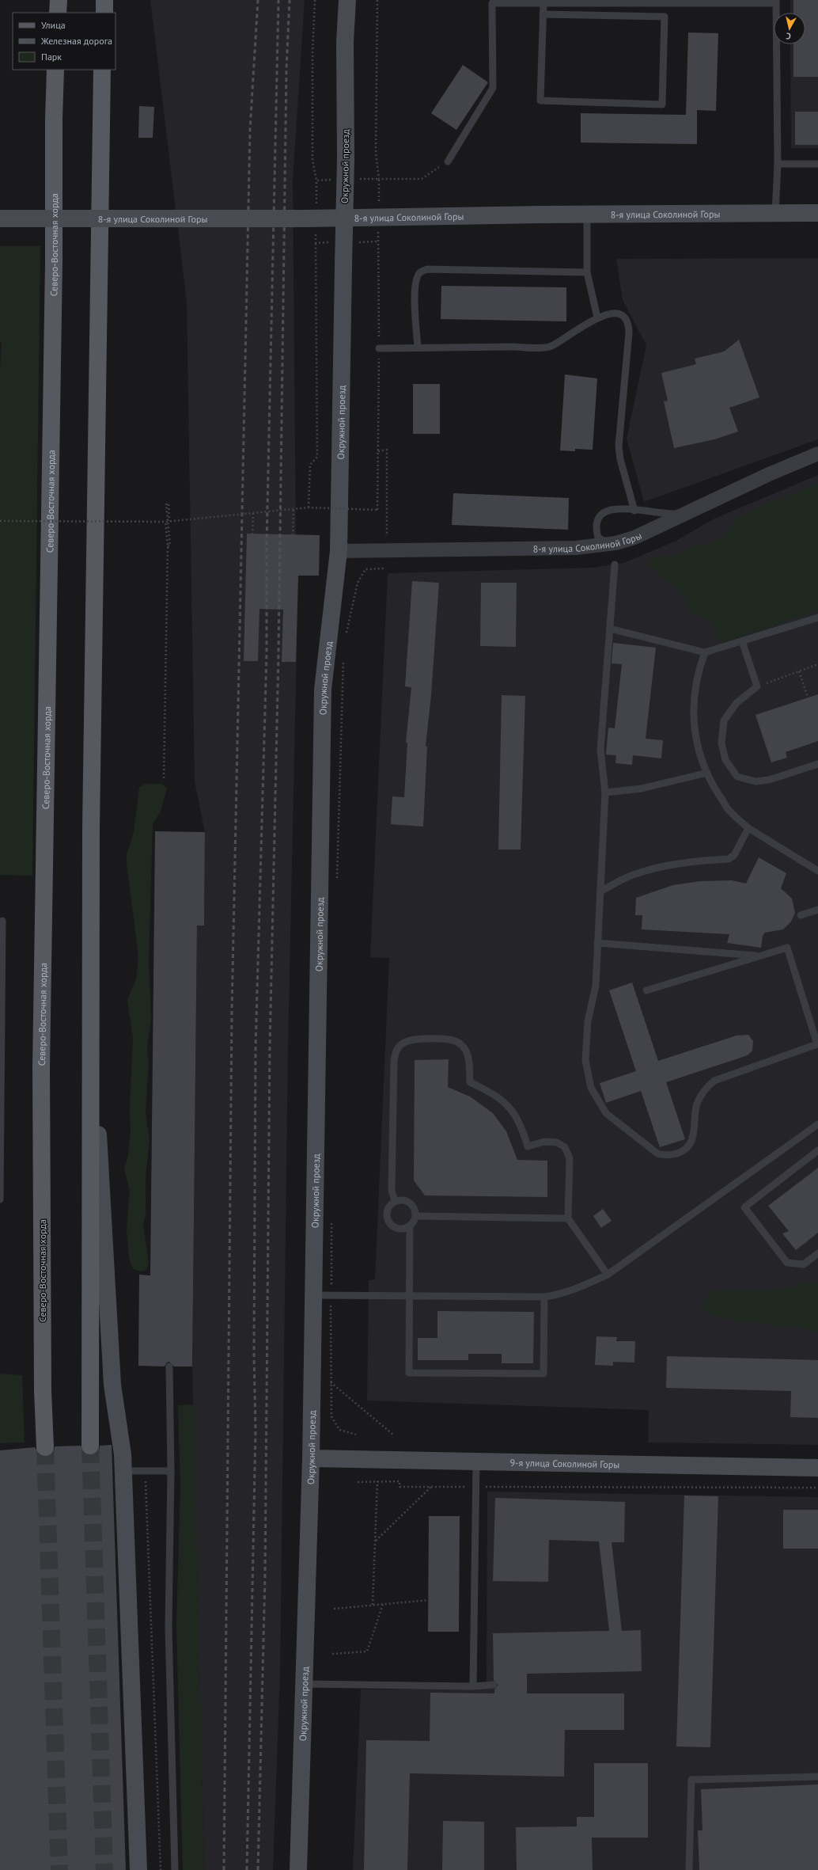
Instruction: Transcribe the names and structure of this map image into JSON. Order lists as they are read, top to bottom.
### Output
{
  "streets": {
    "main road": ["Северо-Восточная хорда"],
    "street": ["Окружной проезд", "8-я улица Соколиной Горы", "9-я улица Соколиной Горы"]
  },
  "crossings": [
    ["Окружной проезд", "8-я улица Соколиной Горы"],
    ["Окружной проезд", "9-я улица Соколиной Горы"]
  ],
  "legend": ["Улица", "Железная дорога", "Парк"],
  "north": "bottom"
}
